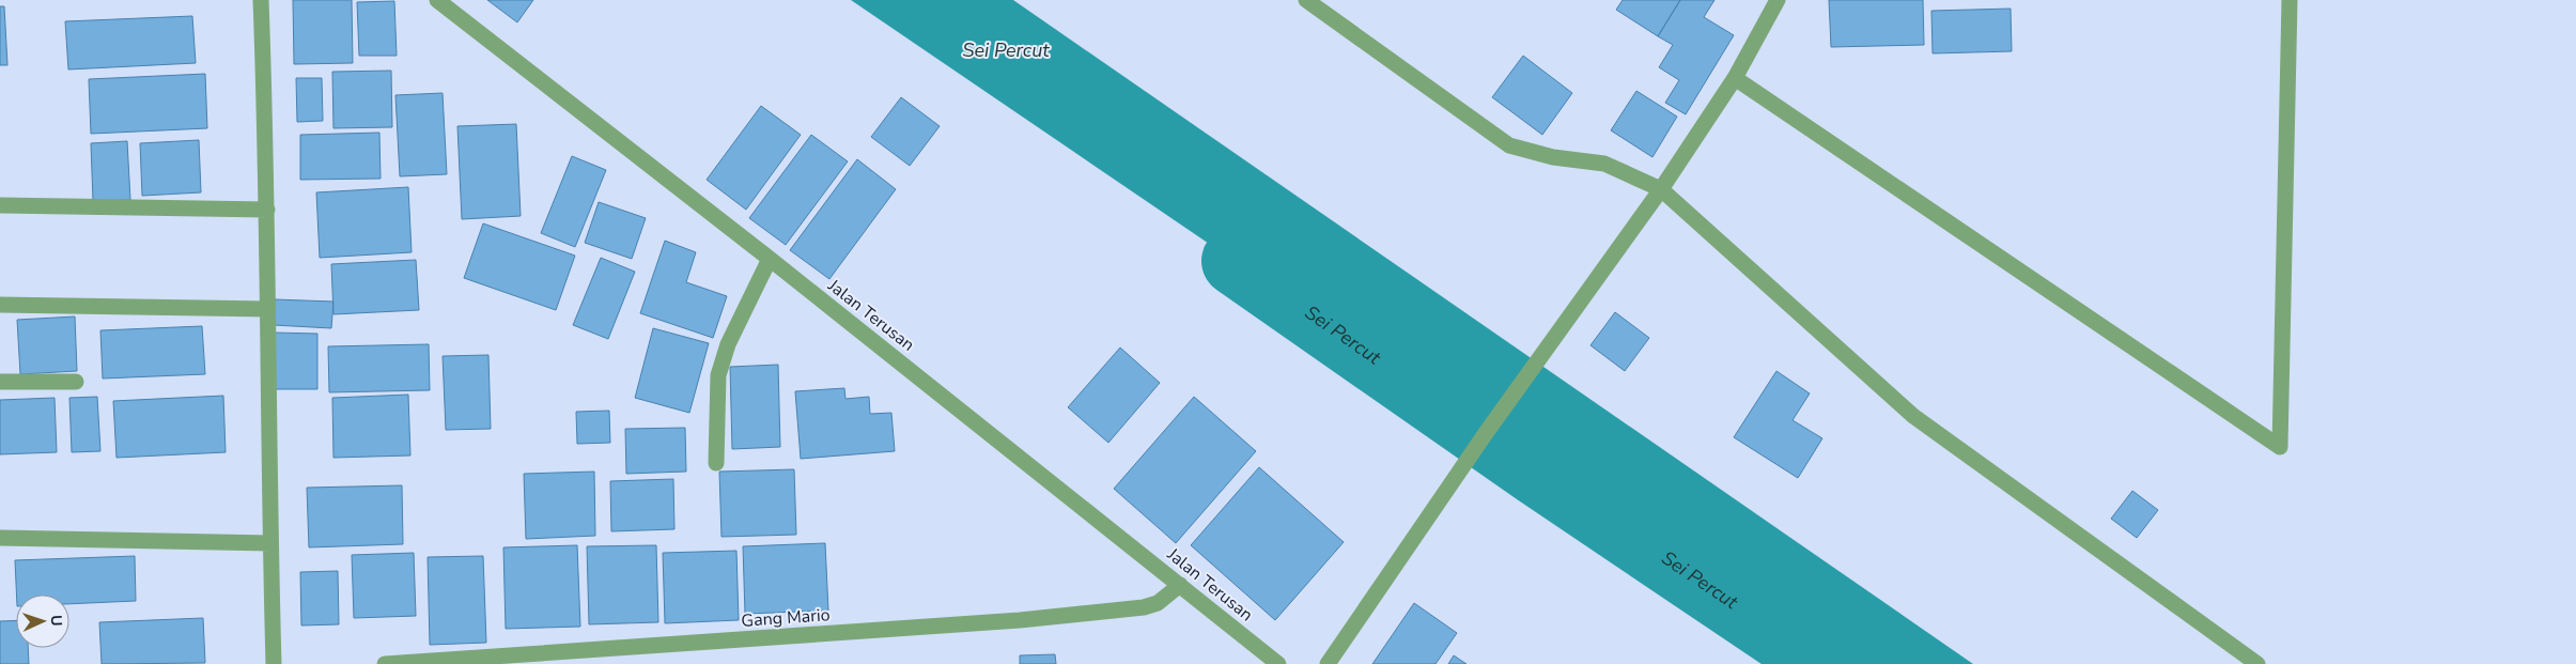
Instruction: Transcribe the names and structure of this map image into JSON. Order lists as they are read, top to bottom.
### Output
{
  "streets": {
    "street": ["Jalan Terusan", "Gang Mario"]
  },
  "crossings": [
    ["Jalan Terusan", "Gang Mario"]
  ],
  "water": ["Sei Percut"],
  "north": "right"
}
